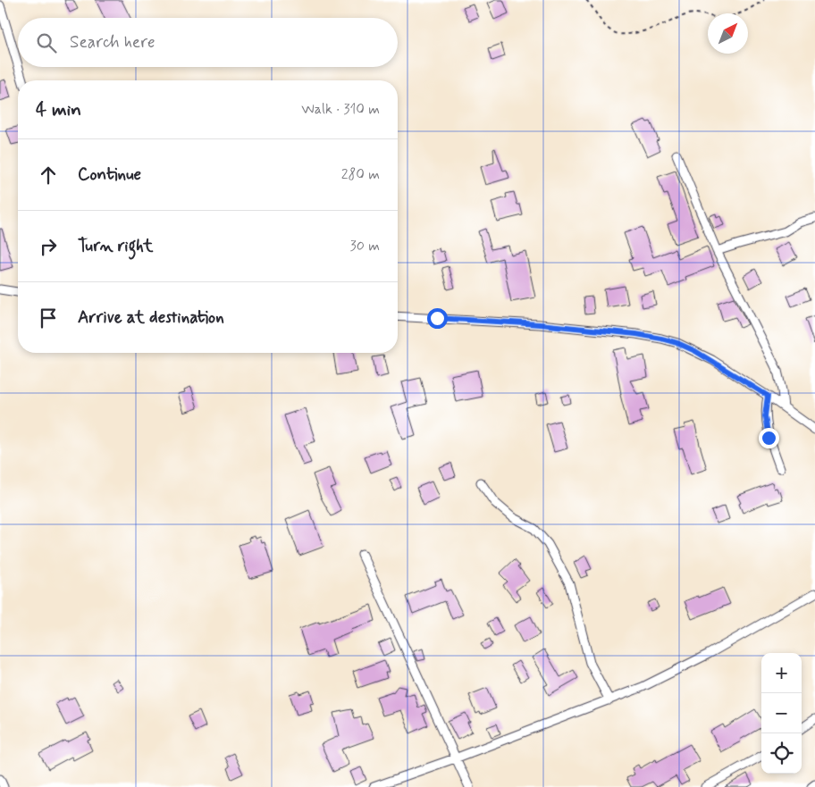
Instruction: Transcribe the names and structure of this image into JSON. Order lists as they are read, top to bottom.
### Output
{
  "north": "top right",
  "page": {
    "search": "Search here",
    "heading": ["4 min", "Walk · 310 m"],
    "list": [
      ["Continue", "280 m"],
      ["Turn right", "30 m"],
      "Arrive at destination"
    ],
    "map_buttons": ["+", "−"]
  }
}
